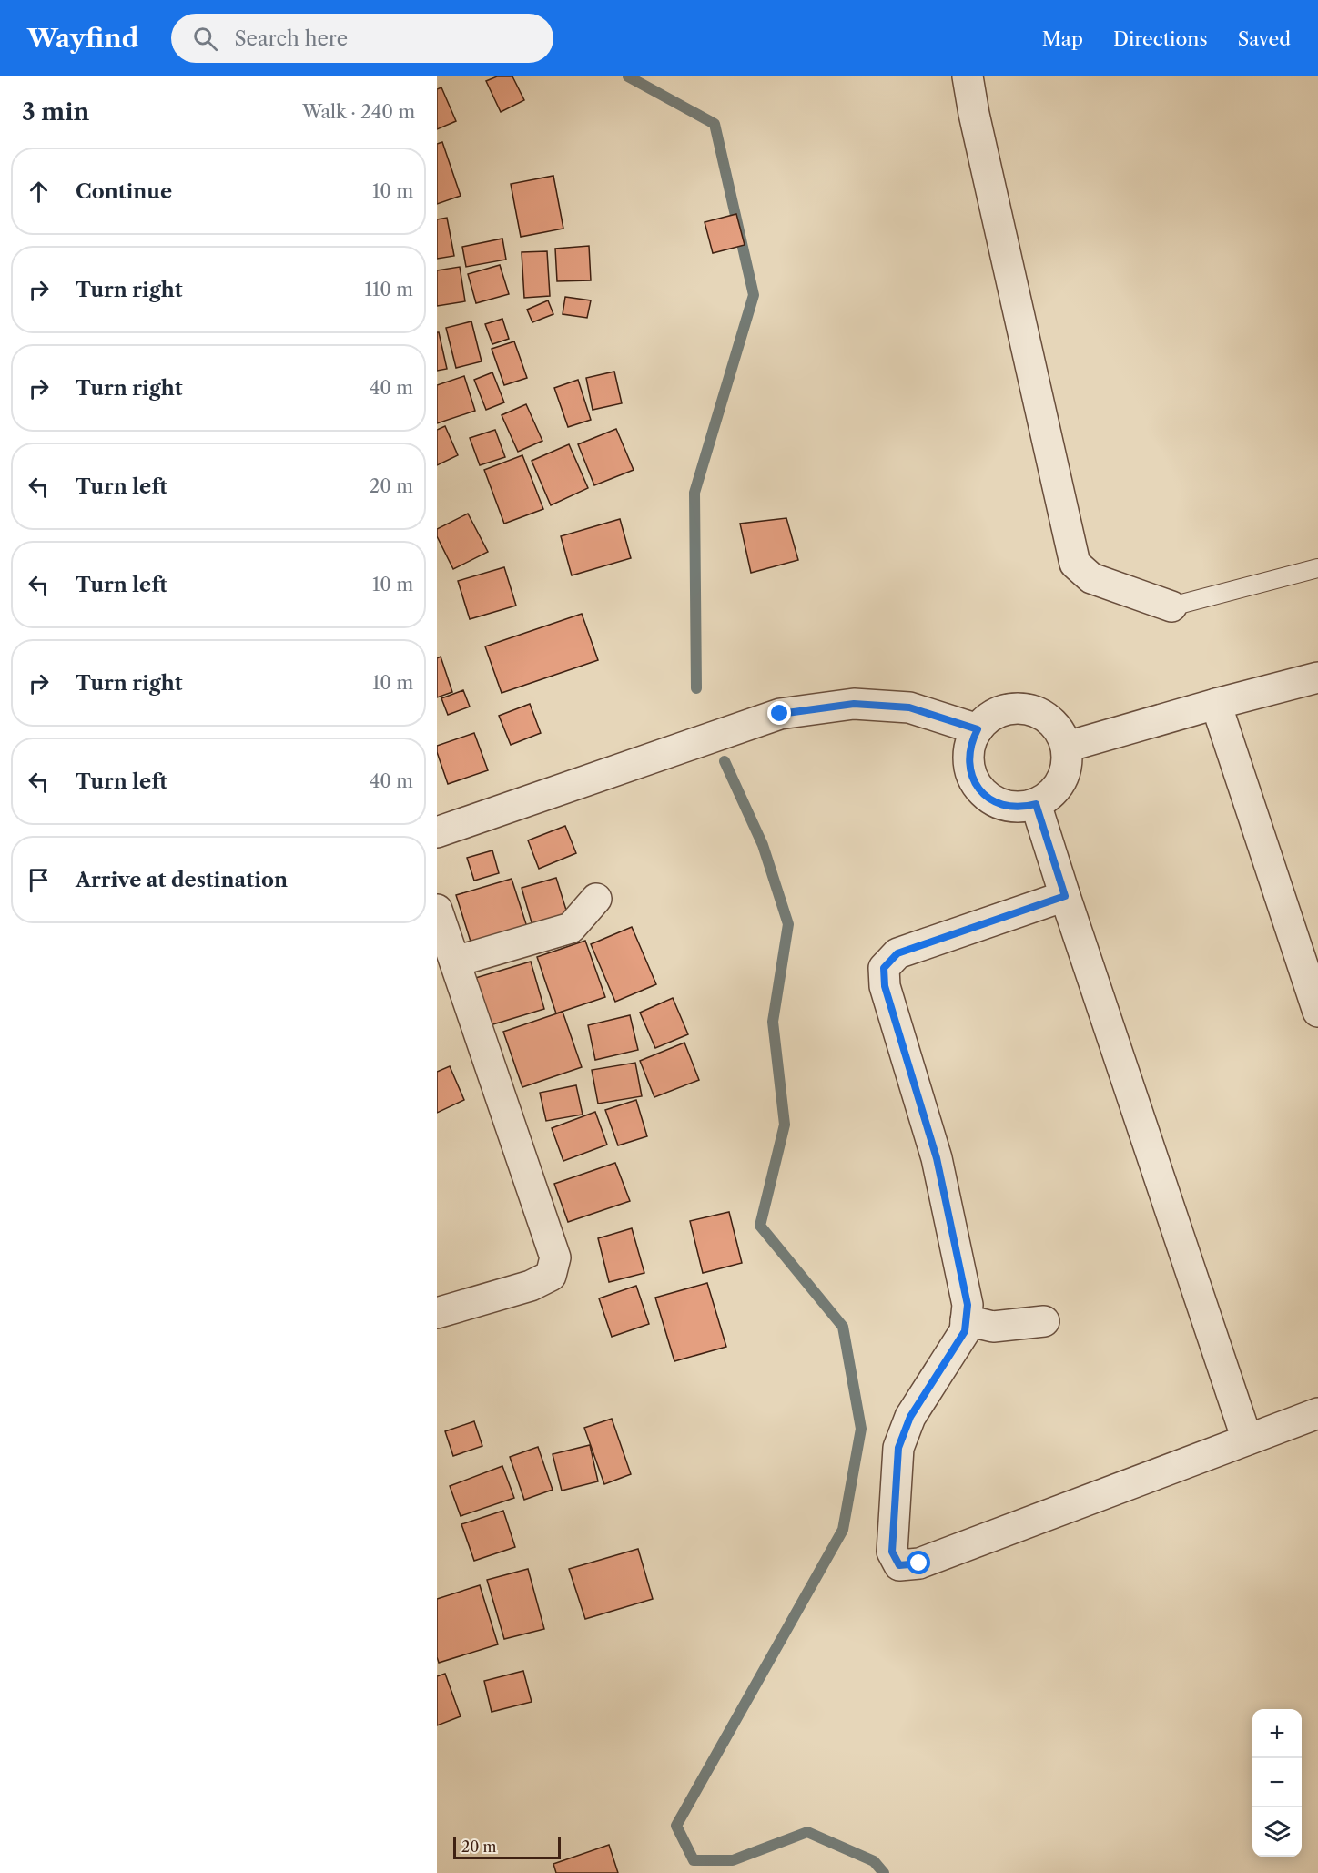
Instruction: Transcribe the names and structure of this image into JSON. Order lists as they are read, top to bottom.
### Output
{
  "scale_bar": "20 m",
  "page": {
    "header": "Wayfind",
    "search": "Search here",
    "nav": ["Map", "Directions", "Saved"],
    "heading": ["3 min", "Walk · 240 m"],
    "list": [
      ["Continue", "10 m"],
      ["Turn right", "110 m"],
      ["Turn right", "40 m"],
      ["Turn left", "20 m"],
      ["Turn left", "10 m"],
      ["Turn right", "10 m"],
      ["Turn left", "40 m"],
      "Arrive at destination"
    ],
    "map_buttons": ["+", "−"],
    "scale": "20 m"
  }
}
